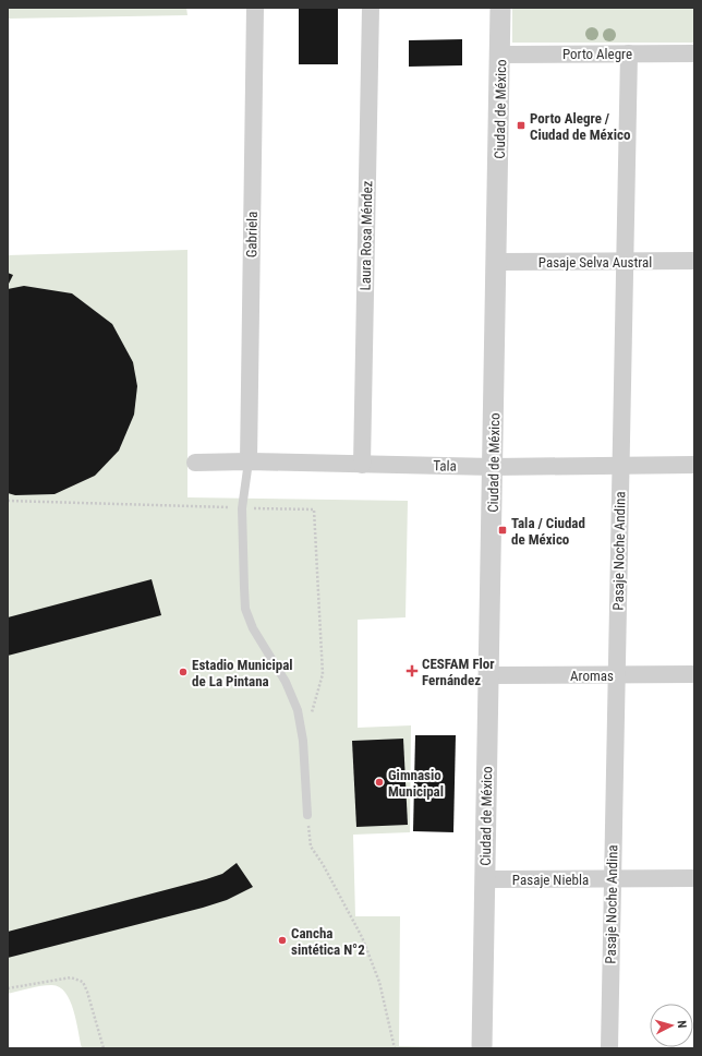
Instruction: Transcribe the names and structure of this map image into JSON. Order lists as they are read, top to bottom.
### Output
{
  "streets": {
    "street": [
      "Porto Alegre",
      "Ciudad de México",
      "Gabriela",
      "Laura Rosa Méndez",
      "Pasaje Selva Austral",
      "Tala",
      "Pasaje Noche Andina",
      "Aromas",
      "Pasaje Niebla"
    ]
  },
  "crossings": [
    ["Porto Alegre", "Ciudad de México"],
    ["Porto Alegre", "Pasaje Noche Andina"],
    ["Ciudad de México", "Pasaje Selva Austral"],
    ["Ciudad de México", "Tala"],
    ["Ciudad de México", "Aromas"],
    ["Ciudad de México", "Pasaje Niebla"],
    ["Gabriela", "Tala"],
    ["Laura Rosa Méndez", "Tala"],
    ["Pasaje Selva Austral", "Pasaje Noche Andina"],
    ["Tala", "Pasaje Noche Andina"],
    ["Pasaje Noche Andina", "Aromas"],
    ["Pasaje Noche Andina", "Pasaje Niebla"]
  ],
  "places": {
    "transit": ["Porto Alegre / Ciudad de México", "Tala / Ciudad de México"],
    "health": ["CESFAM Flor Fernández"],
    "other": ["Estadio Municipal de La Pintana", "Gimnasio Municipal", "Cancha sintética N°2"]
  },
  "north": "right"
}
